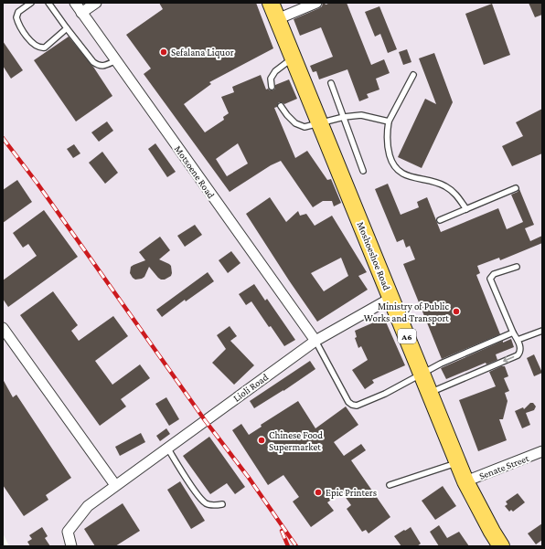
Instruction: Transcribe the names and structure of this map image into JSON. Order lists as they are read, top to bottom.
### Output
{
  "streets": {
    "main road": ["Moshoeshoe Road", "A6"],
    "street": ["Motsoene Road", "Lioli Road", "Senate Street"]
  },
  "crossings": [
    ["Motsoene Road", "Lioli Road"],
    ["Moshoeshoe Road", "Lioli Road"],
    ["Moshoeshoe Road", "Senate Street"]
  ],
  "places": [
    "Sefalana Liquor",
    "Ministry of Public Works and Transport",
    "Chinese Food Supermarket",
    "Epic Printers"
  ]
}
